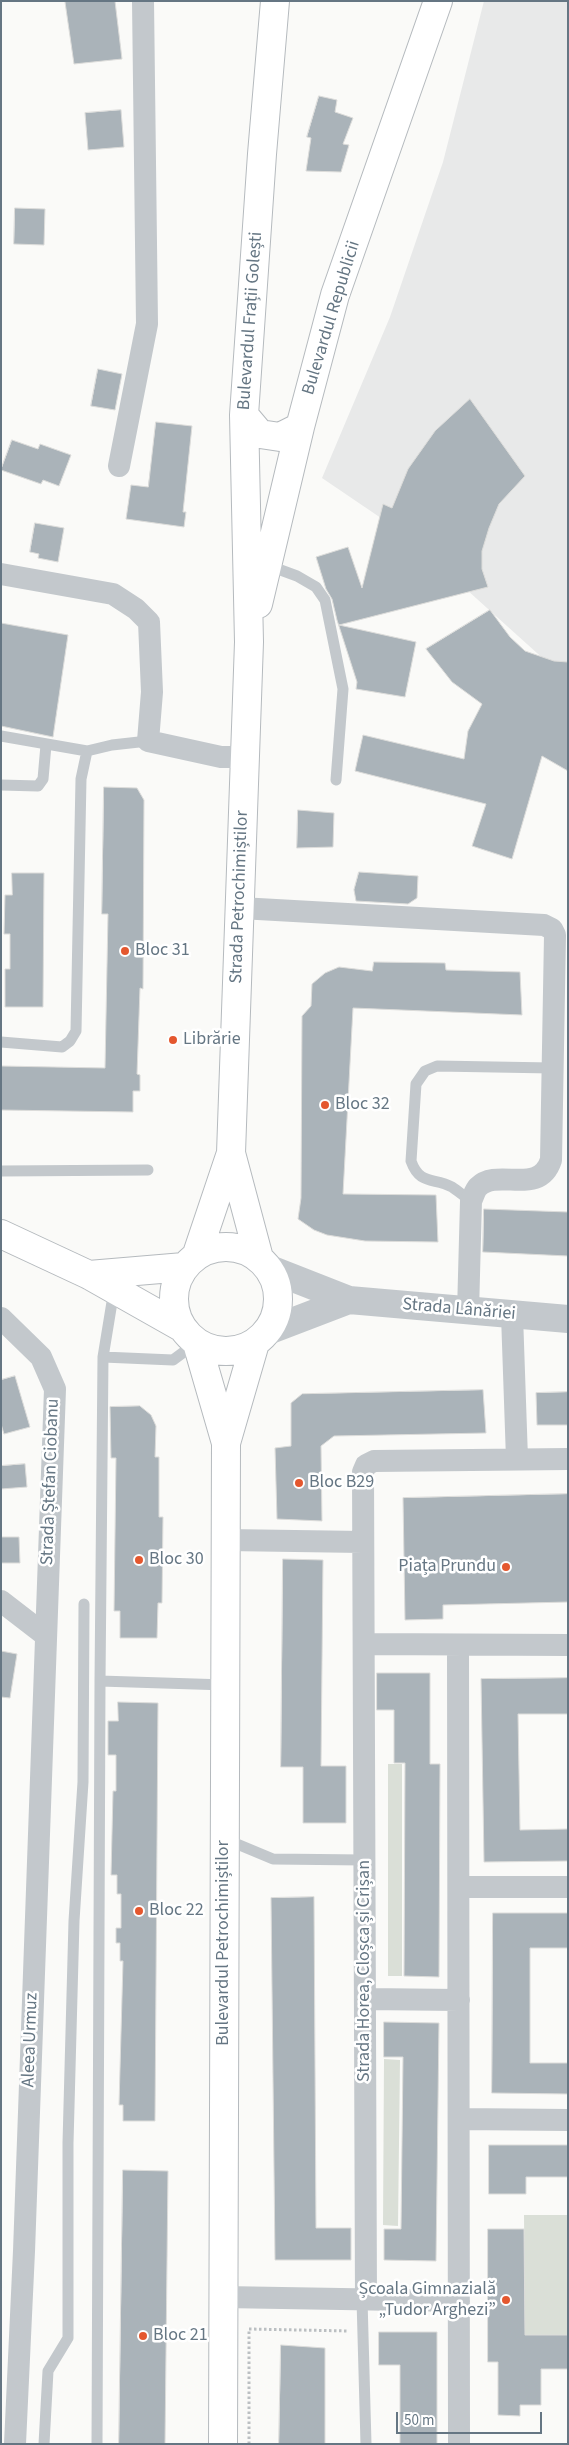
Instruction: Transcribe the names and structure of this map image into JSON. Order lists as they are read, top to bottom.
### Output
{
  "streets": {
    "main road": [
      "Bulevardul Republicii",
      "Bulevardul Frații Golești",
      "Strada Petrochimiștilor",
      "Bulevardul Petrochimiștilor"
    ],
    "street": [
      "Strada Lânăriei",
      "Strada Ștefan Ciobanu",
      "Strada Horea, Cloșca și Crișan",
      "Aleea Urmuz"
    ]
  },
  "crossings": [
    ["Bulevardul Republicii", "Bulevardul Frații Golești"],
    ["Bulevardul Republicii", "Strada Petrochimiștilor"],
    ["Bulevardul Frații Golești", "Strada Petrochimiștilor"],
    ["Strada Petrochimiștilor", "Bulevardul Petrochimiștilor"],
    ["Strada Ștefan Ciobanu", "Aleea Urmuz"]
  ],
  "places": [
    "Bloc 31",
    "Librărie",
    "Bloc 32",
    "Bloc B29",
    "Bloc 30",
    "Piața Prundu",
    "Bloc 22",
    "Școala Gimnazială „Tudor Arghezi”",
    "Bloc 21"
  ],
  "scale_bar": "50 m"
}
